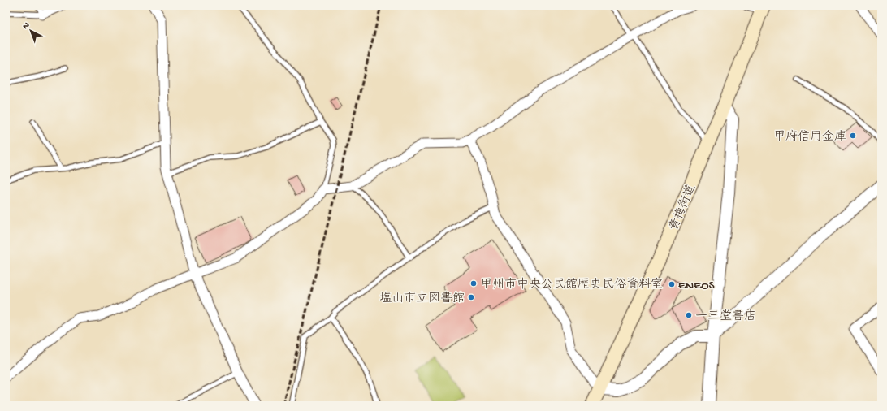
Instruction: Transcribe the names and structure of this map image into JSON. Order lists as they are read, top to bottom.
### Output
{
  "streets": {
    "main road": ["青梅街道"]
  },
  "places": [
    "甲府信用金庫",
    "甲州市中央公民館歴史民俗資料室",
    "ENEOS",
    "塩山市立図書館",
    "一三堂書店"
  ],
  "north": "top left"
}
